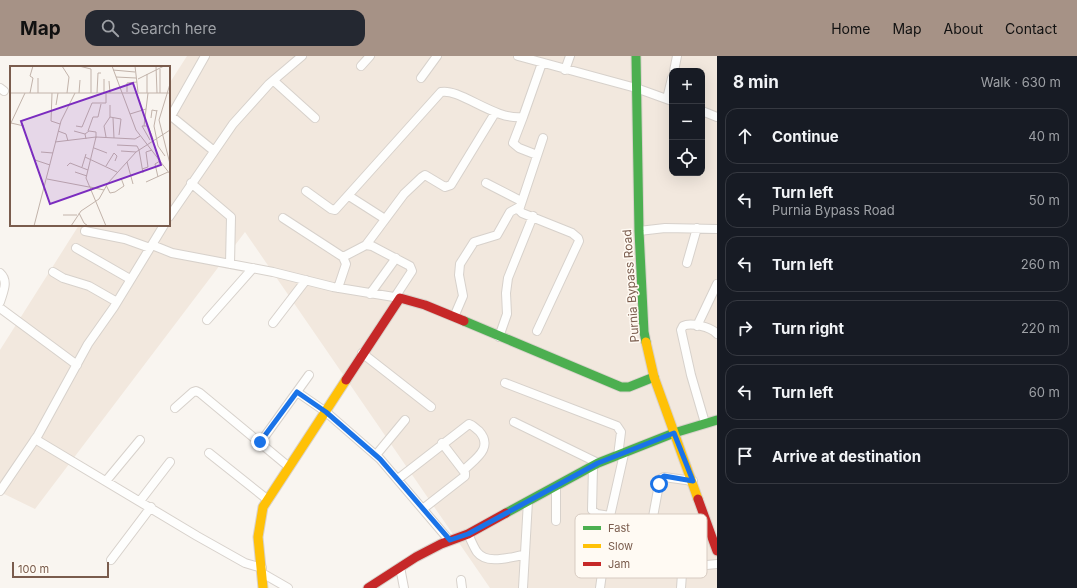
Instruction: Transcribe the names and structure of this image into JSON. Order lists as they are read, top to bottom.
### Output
{
  "streets": {
    "street": ["Purnia Bypass Road"]
  },
  "legend": ["Fast", "Slow", "Jam"],
  "scale_bar": "100 m",
  "page": {
    "header": "Map",
    "search": "Search here",
    "nav": [
      "Home",
      "Map",
      "About",
      "Contact"
    ],
    "heading": ["8 min", "Walk · 630 m"],
    "map_buttons": ["+", "−"],
    "list": [
      ["Continue", "40 m"],
      ["Turn left", "Purnia Bypass Road", "50 m"],
      ["Turn left", "260 m"],
      ["Turn right", "220 m"],
      ["Turn left", "60 m"],
      "Arrive at destination"
    ],
    "scale": "100 m"
  }
}
